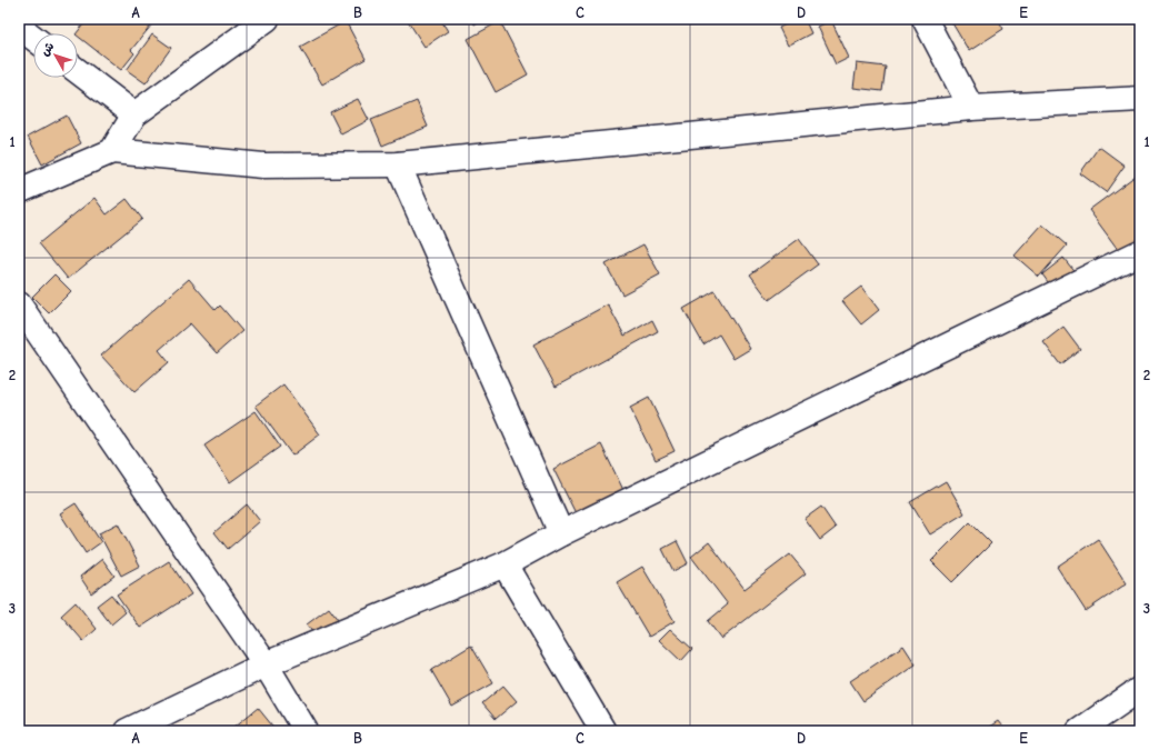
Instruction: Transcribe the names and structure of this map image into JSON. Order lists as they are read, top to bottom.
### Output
{
  "north": "top left",
  "grid": {
    "columns": [
      "A",
      "B",
      "C",
      "D",
      "E"
    ],
    "rows": ["1", "2", "3"]
  }
}
